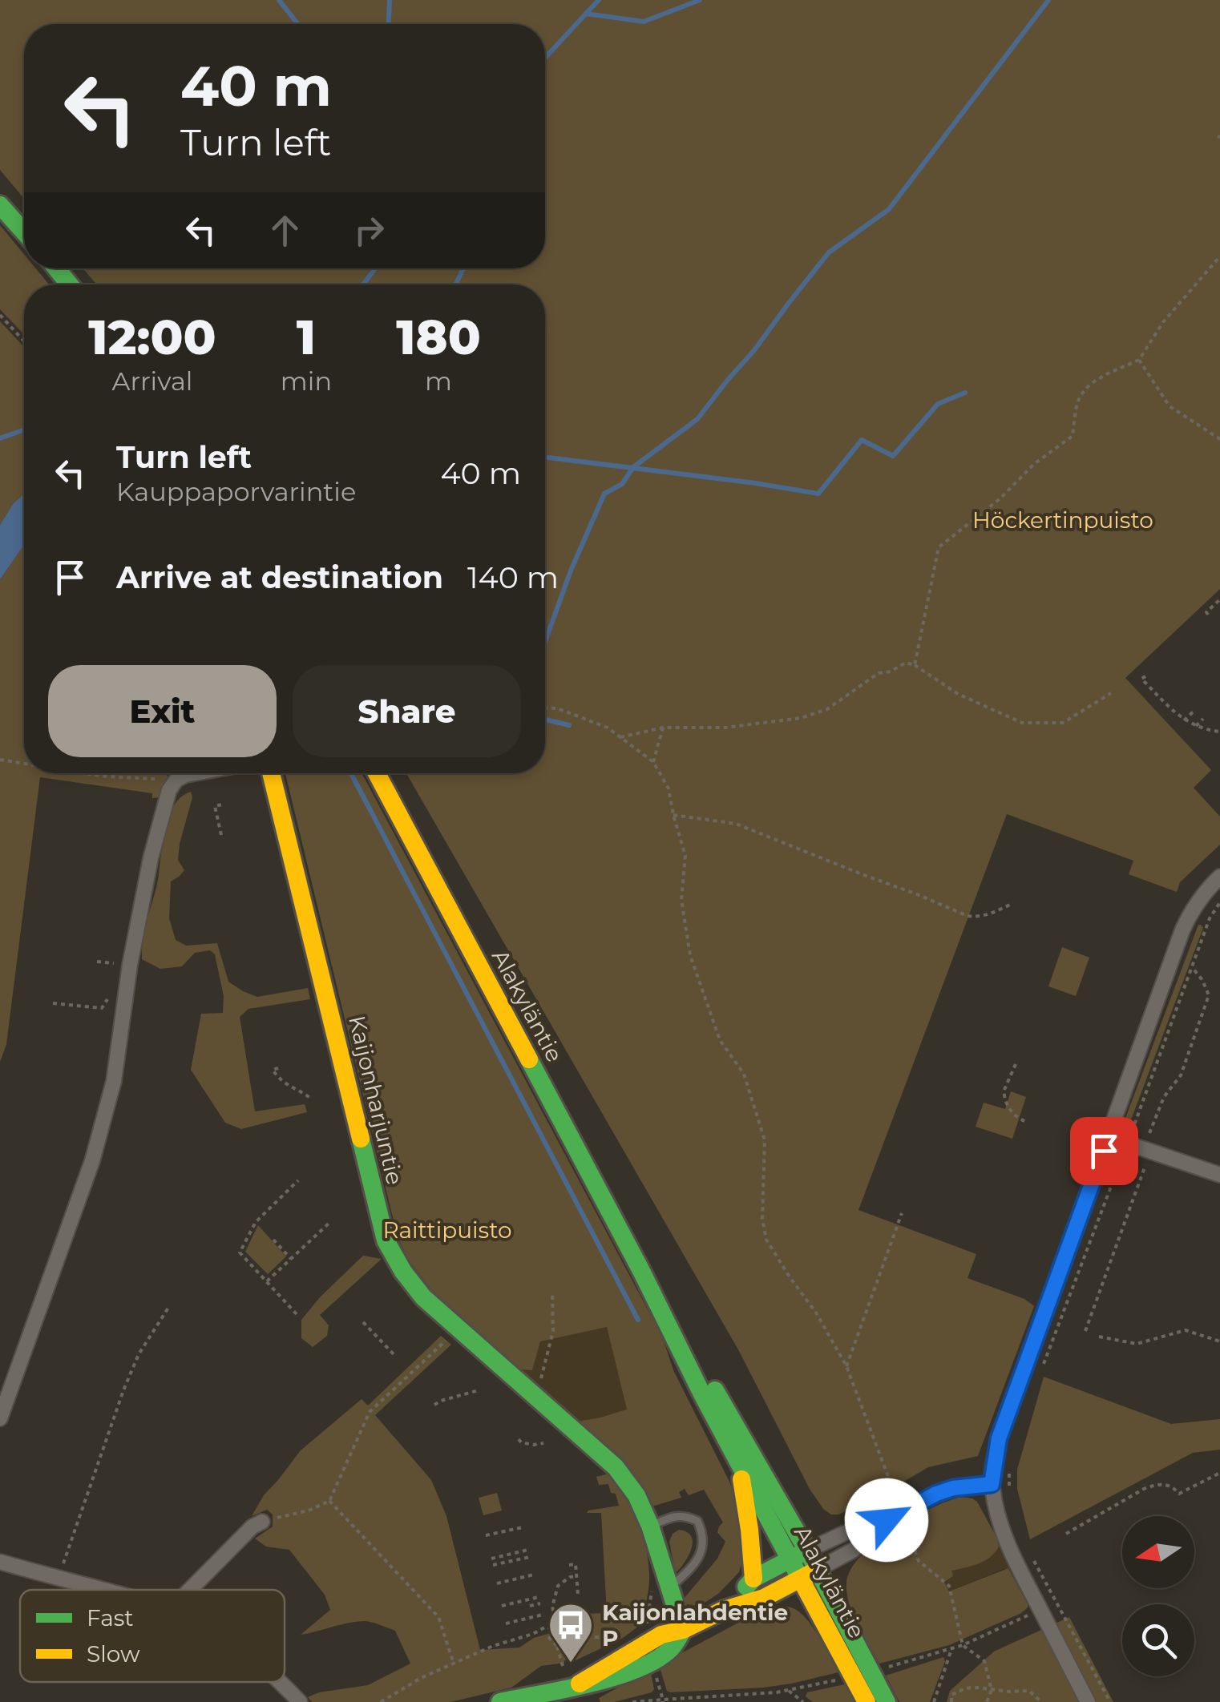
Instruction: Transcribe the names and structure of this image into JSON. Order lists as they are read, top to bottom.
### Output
{
  "streets": {
    "main road": ["Alakyläntie", "Kaijonharjuntie"]
  },
  "parks": ["Höckertinpuisto", "Raittipuisto"],
  "places": {
    "bus stop": ["Kaijonlahdentie P"]
  },
  "legend": ["Fast", "Slow"],
  "north": "left",
  "page": {
    "turn": ["40 m", "Turn left"],
    "eta": [
      "12:00",
      "Arrival",
      "1",
      "min",
      "180",
      "m"
    ],
    "list": [
      {
        "name": "Turn left",
        "note": "Kauppaporvarintie",
        "value": "40 m"
      },
      {
        "name": "Arrive at destination",
        "value": "140 m"
      }
    ],
    "buttons": ["Exit", "Share"]
  }
}
